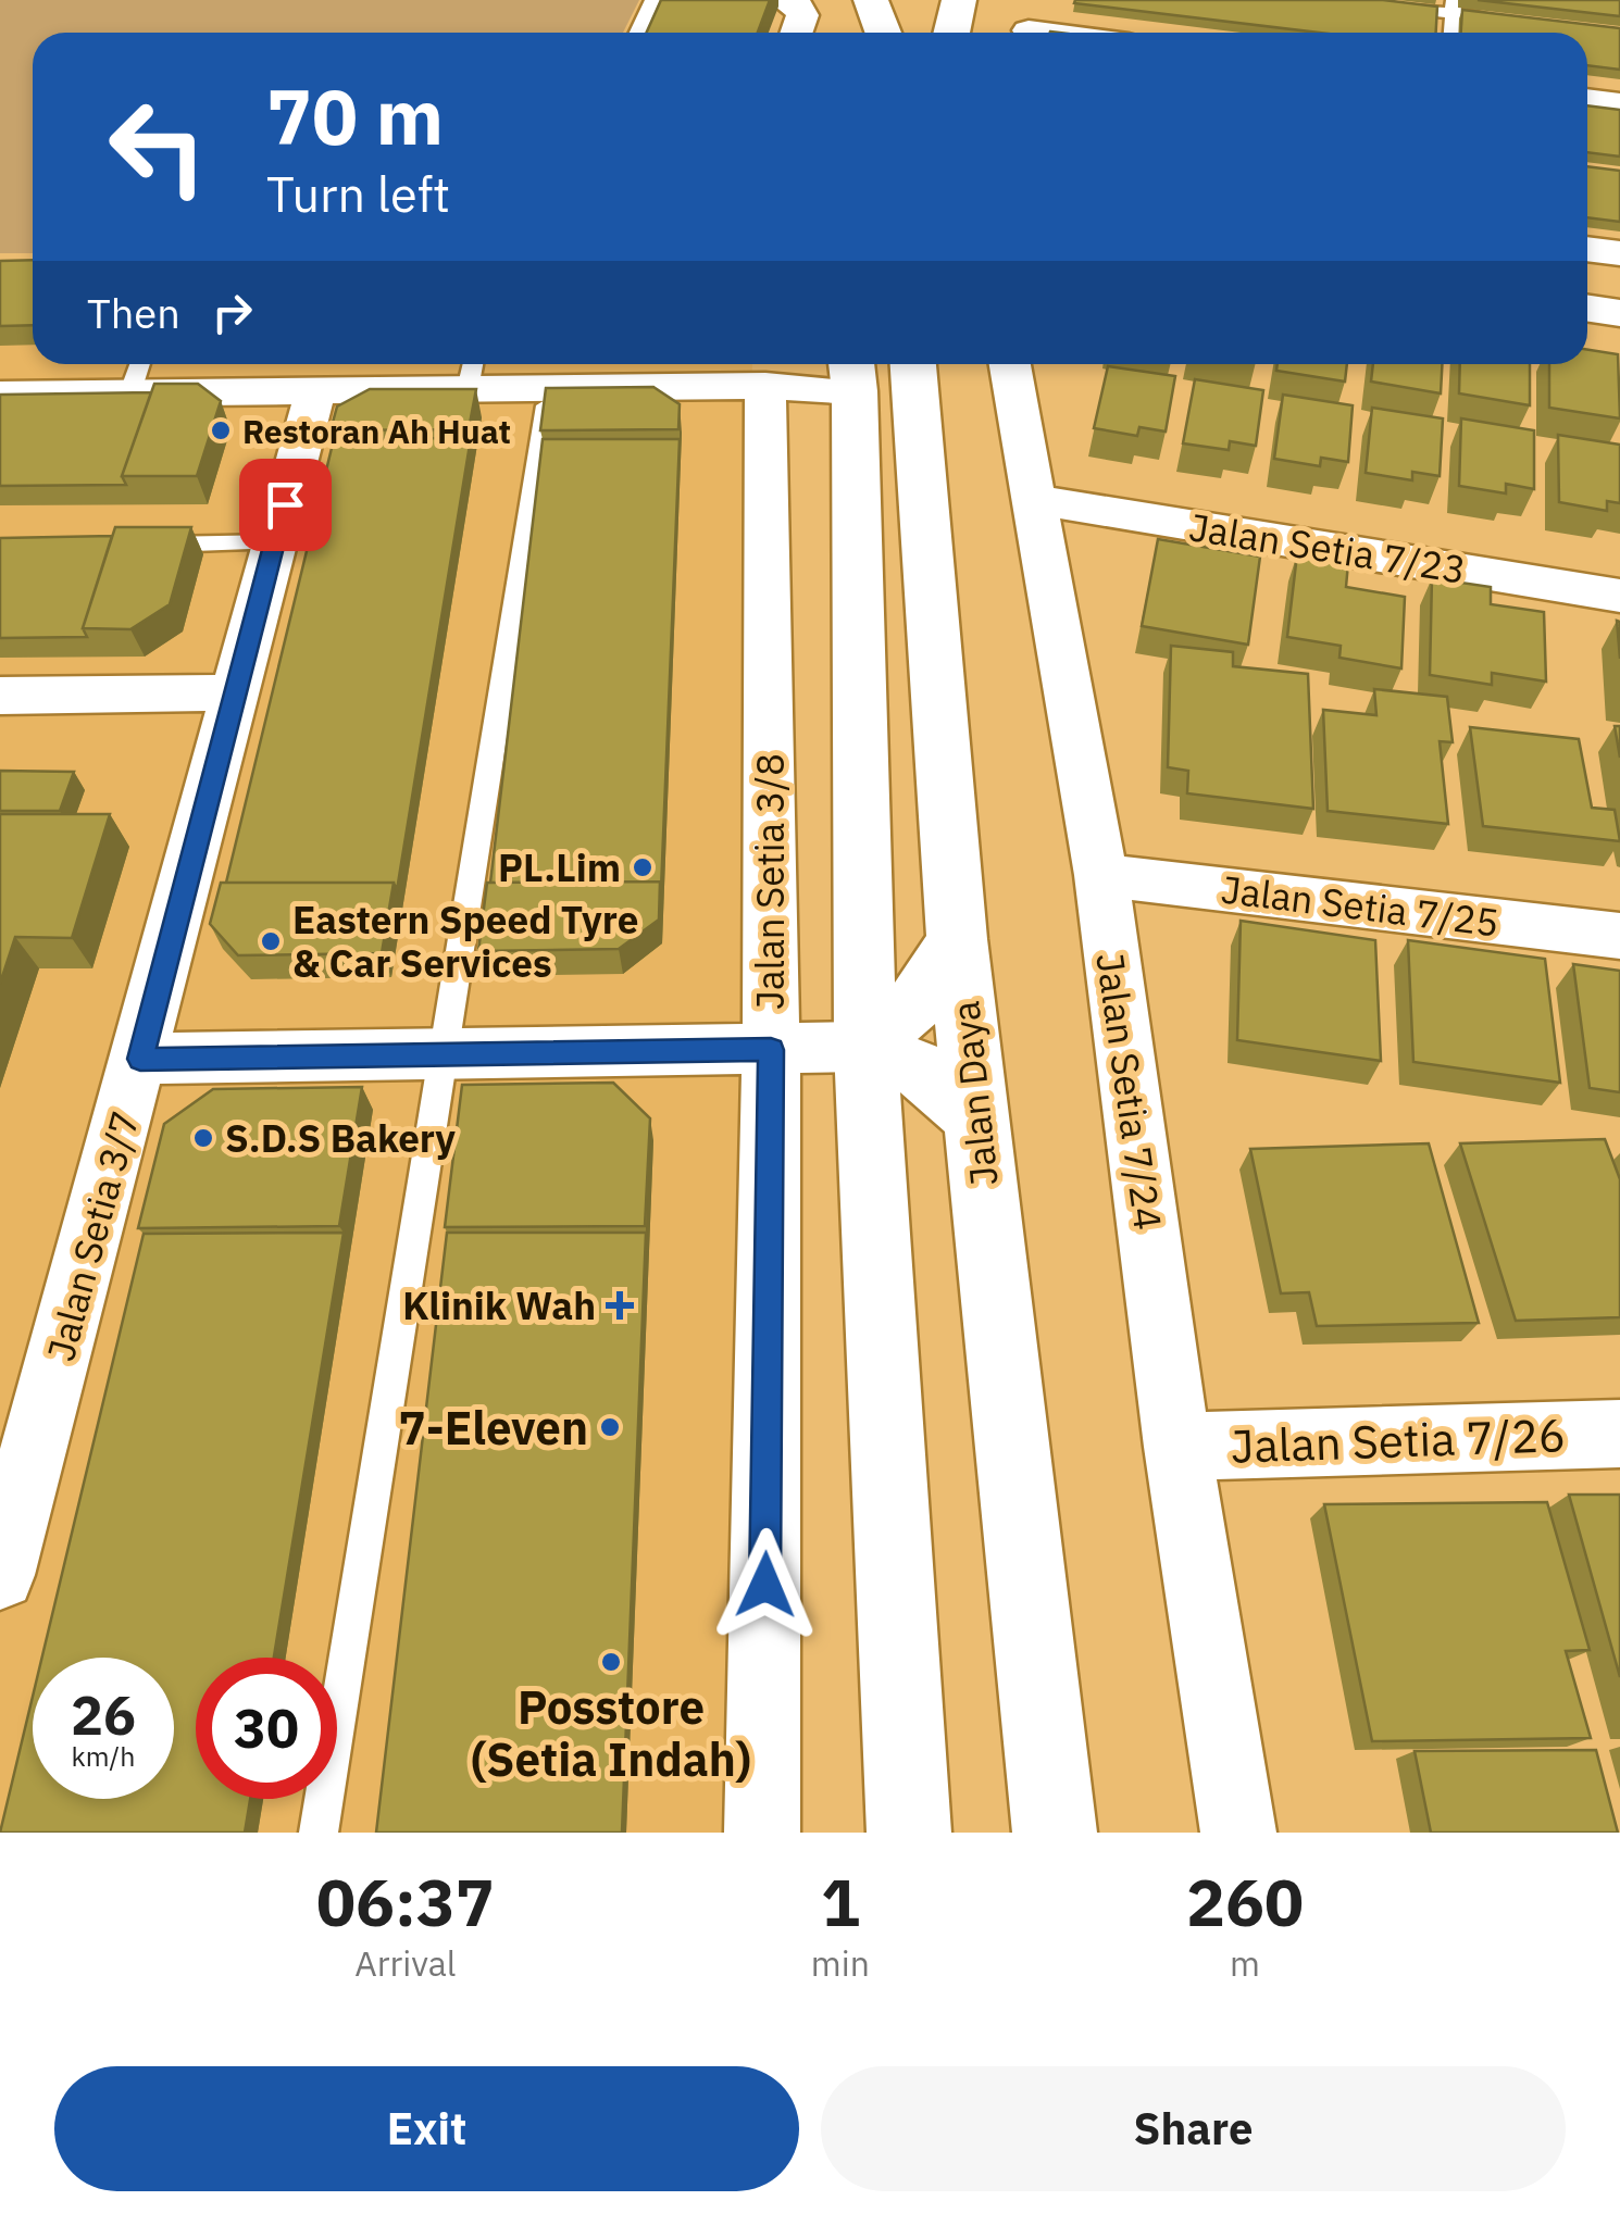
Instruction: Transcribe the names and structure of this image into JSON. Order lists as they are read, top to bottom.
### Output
{
  "streets": {
    "main road": ["Jalan Daya"],
    "street": [
      "Jalan Setia 7/23",
      "Jalan Setia 3/8",
      "Jalan Setia 7/25",
      "Jalan Setia 7/24",
      "Jalan Setia 3/7",
      "Jalan Setia 7/26"
    ]
  },
  "crossings": [
    ["Jalan Setia 7/23", "Jalan Setia 7/24"],
    ["Jalan Setia 7/25", "Jalan Setia 7/24"],
    ["Jalan Setia 7/24", "Jalan Setia 7/26"]
  ],
  "places": {
    "other": [
      "Restoran Ah Huat",
      "PL.Lim",
      "Eastern Speed Tyre & Car Services",
      "S.D.S Bakery",
      "7-Eleven",
      "Posstore (Setia Indah)"
    ],
    "health": ["Klinik Wah"]
  },
  "page": {
    "turn": ["70 m", "Turn left"],
    "then": "Then",
    "speed": "26 km/h",
    "limit": "30",
    "eta": [
      "06:37",
      "Arrival",
      "1",
      "min",
      "260",
      "m"
    ],
    "buttons": ["Exit", "Share"]
  }
}
